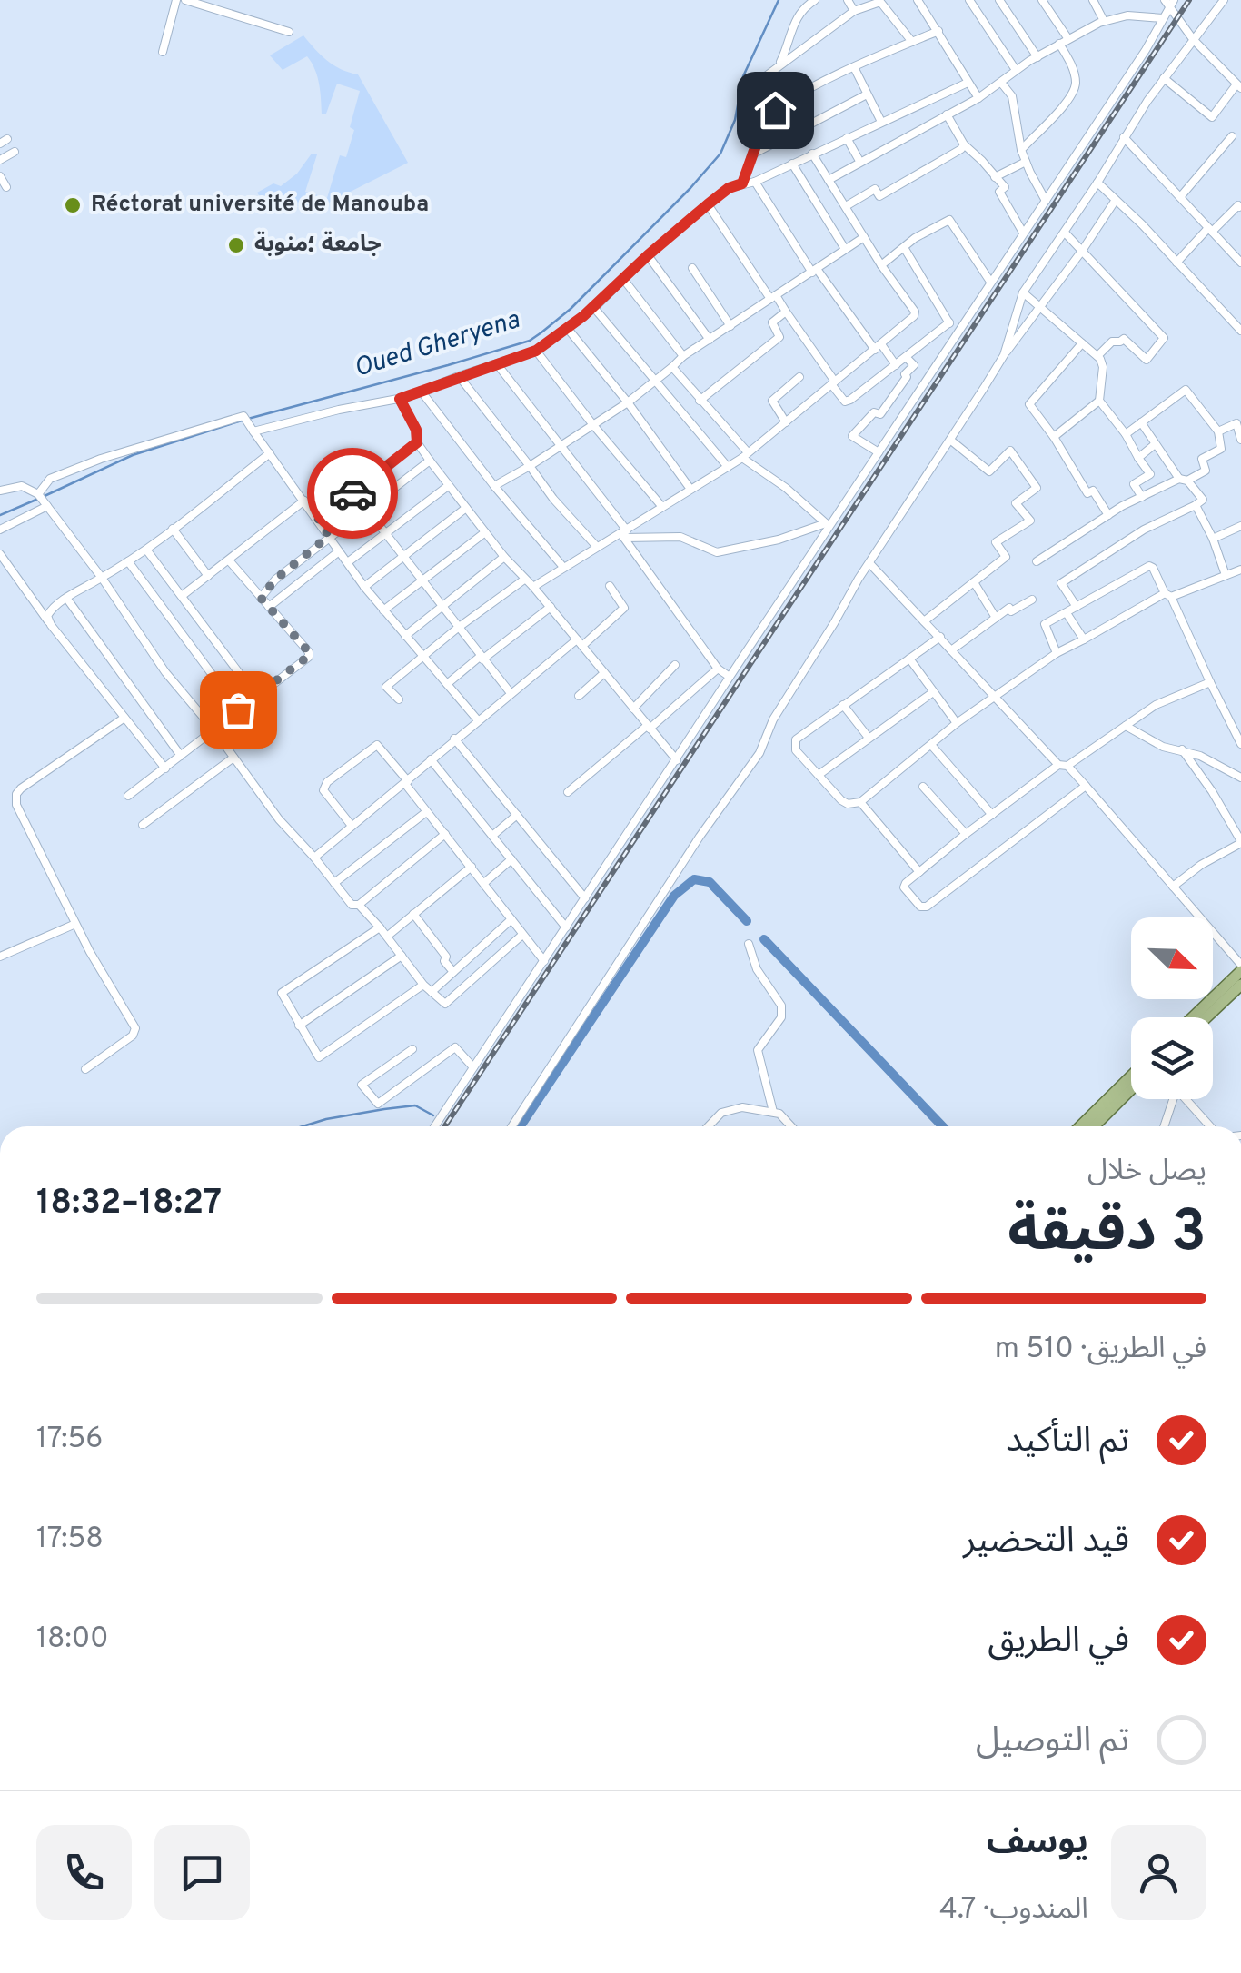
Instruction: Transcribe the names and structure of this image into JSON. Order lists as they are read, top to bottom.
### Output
{
  "water": ["Oued Gheryena"],
  "places": ["Réctorat université de Manouba", "جامعة ؛منوبة"],
  "north": "bottom right",
  "page": {
    "heading": ["3 دقيقة", "يصل خلال", "18:27–18:32"],
    "panel": ["يوسف", "المندوب · 4.7"],
    "bar": "في الطريق · 510 m",
    "list": [
      ["تم التأكيد", "17:56"],
      ["قيد التحضير", "17:58"],
      ["في الطريق", "18:00"],
      "تم التوصيل"
    ]
  }
}
